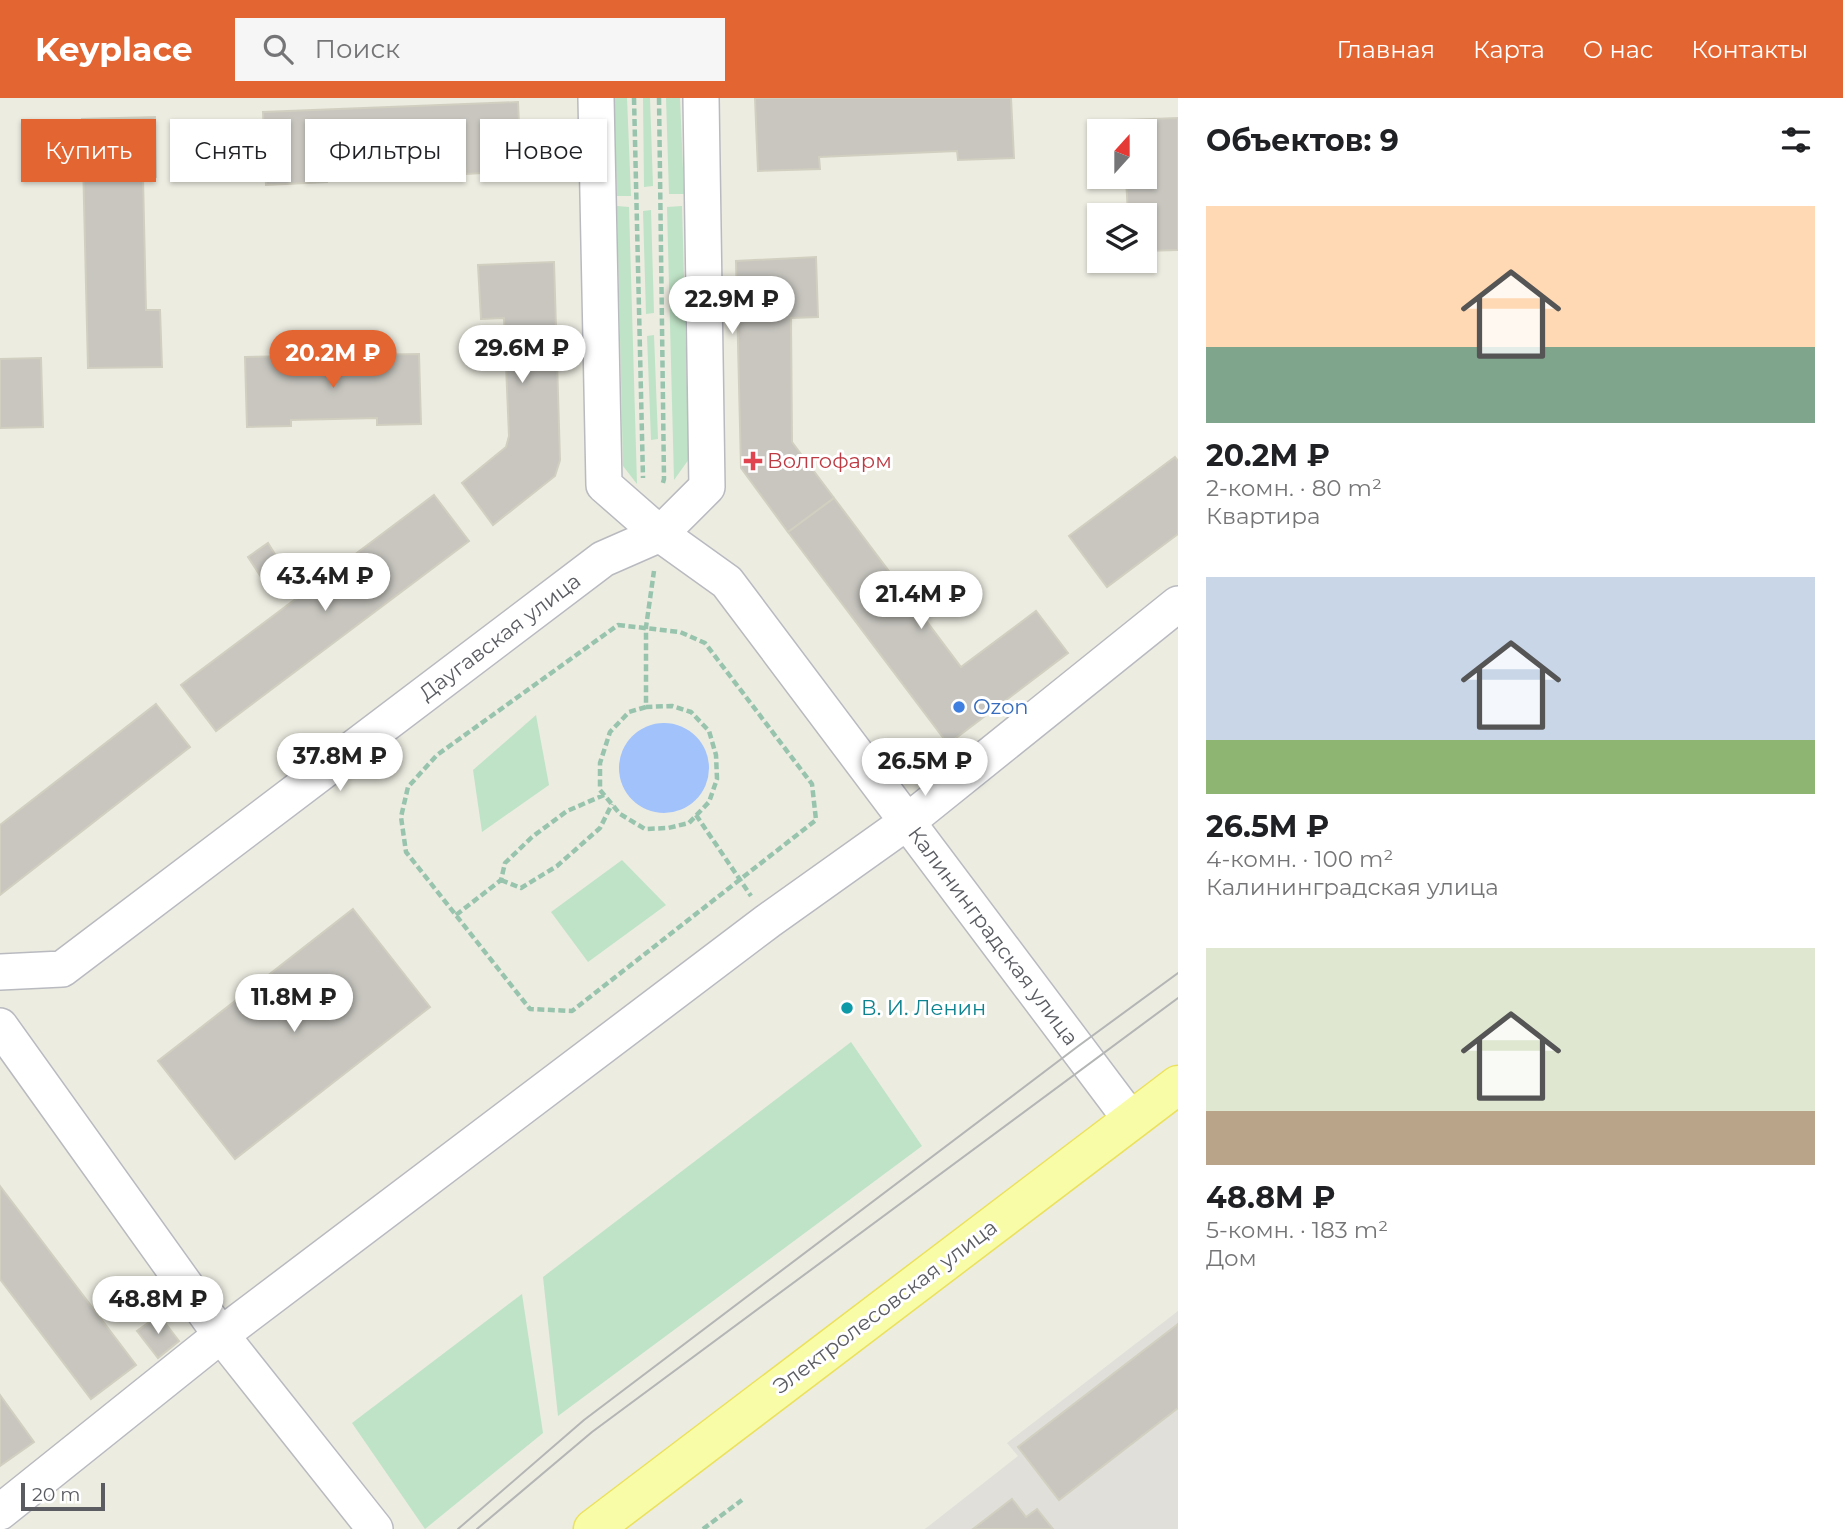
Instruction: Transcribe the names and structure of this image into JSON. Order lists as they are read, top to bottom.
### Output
{
  "streets": {
    "main road": ["Электролесовская улица"],
    "street": ["Даугавская улица", "Калининградская улица"]
  },
  "crossings": [
    ["Даугавская улица", "Калининградская улица"],
    ["Калининградская улица", "Электролесовская улица"]
  ],
  "places": {
    "health": ["Волгофарм"],
    "other": ["Ozon", "В. И. Ленин"]
  },
  "scale_bar": "20 m",
  "north": "top",
  "page": {
    "header": "Keyplace",
    "search": "Поиск",
    "nav": [
      "Главная",
      "Карта",
      "О нас",
      "Контакты"
    ],
    "heading": "Объектов: 9",
    "chip": [
      "Купить",
      "Снять",
      "Фильтры",
      "Новое"
    ],
    "list": [
      {
        "name": "20.2M ₽",
        "note": "2-комн. · 80 m² · Квартира"
      },
      {
        "name": "26.5M ₽",
        "note": "4-комн. · 100 m² · Калининградская улица"
      },
      {
        "name": "48.8M ₽",
        "note": "5-комн. · 183 m² · Дом"
      }
    ],
    "price": [
      "22.9M ₽",
      "29.6M ₽",
      "20.2M ₽",
      "43.4M ₽",
      "21.4M ₽",
      "37.8M ₽",
      "26.5M ₽",
      "11.8M ₽",
      "48.8M ₽"
    ],
    "scale": "20 m"
  }
}
